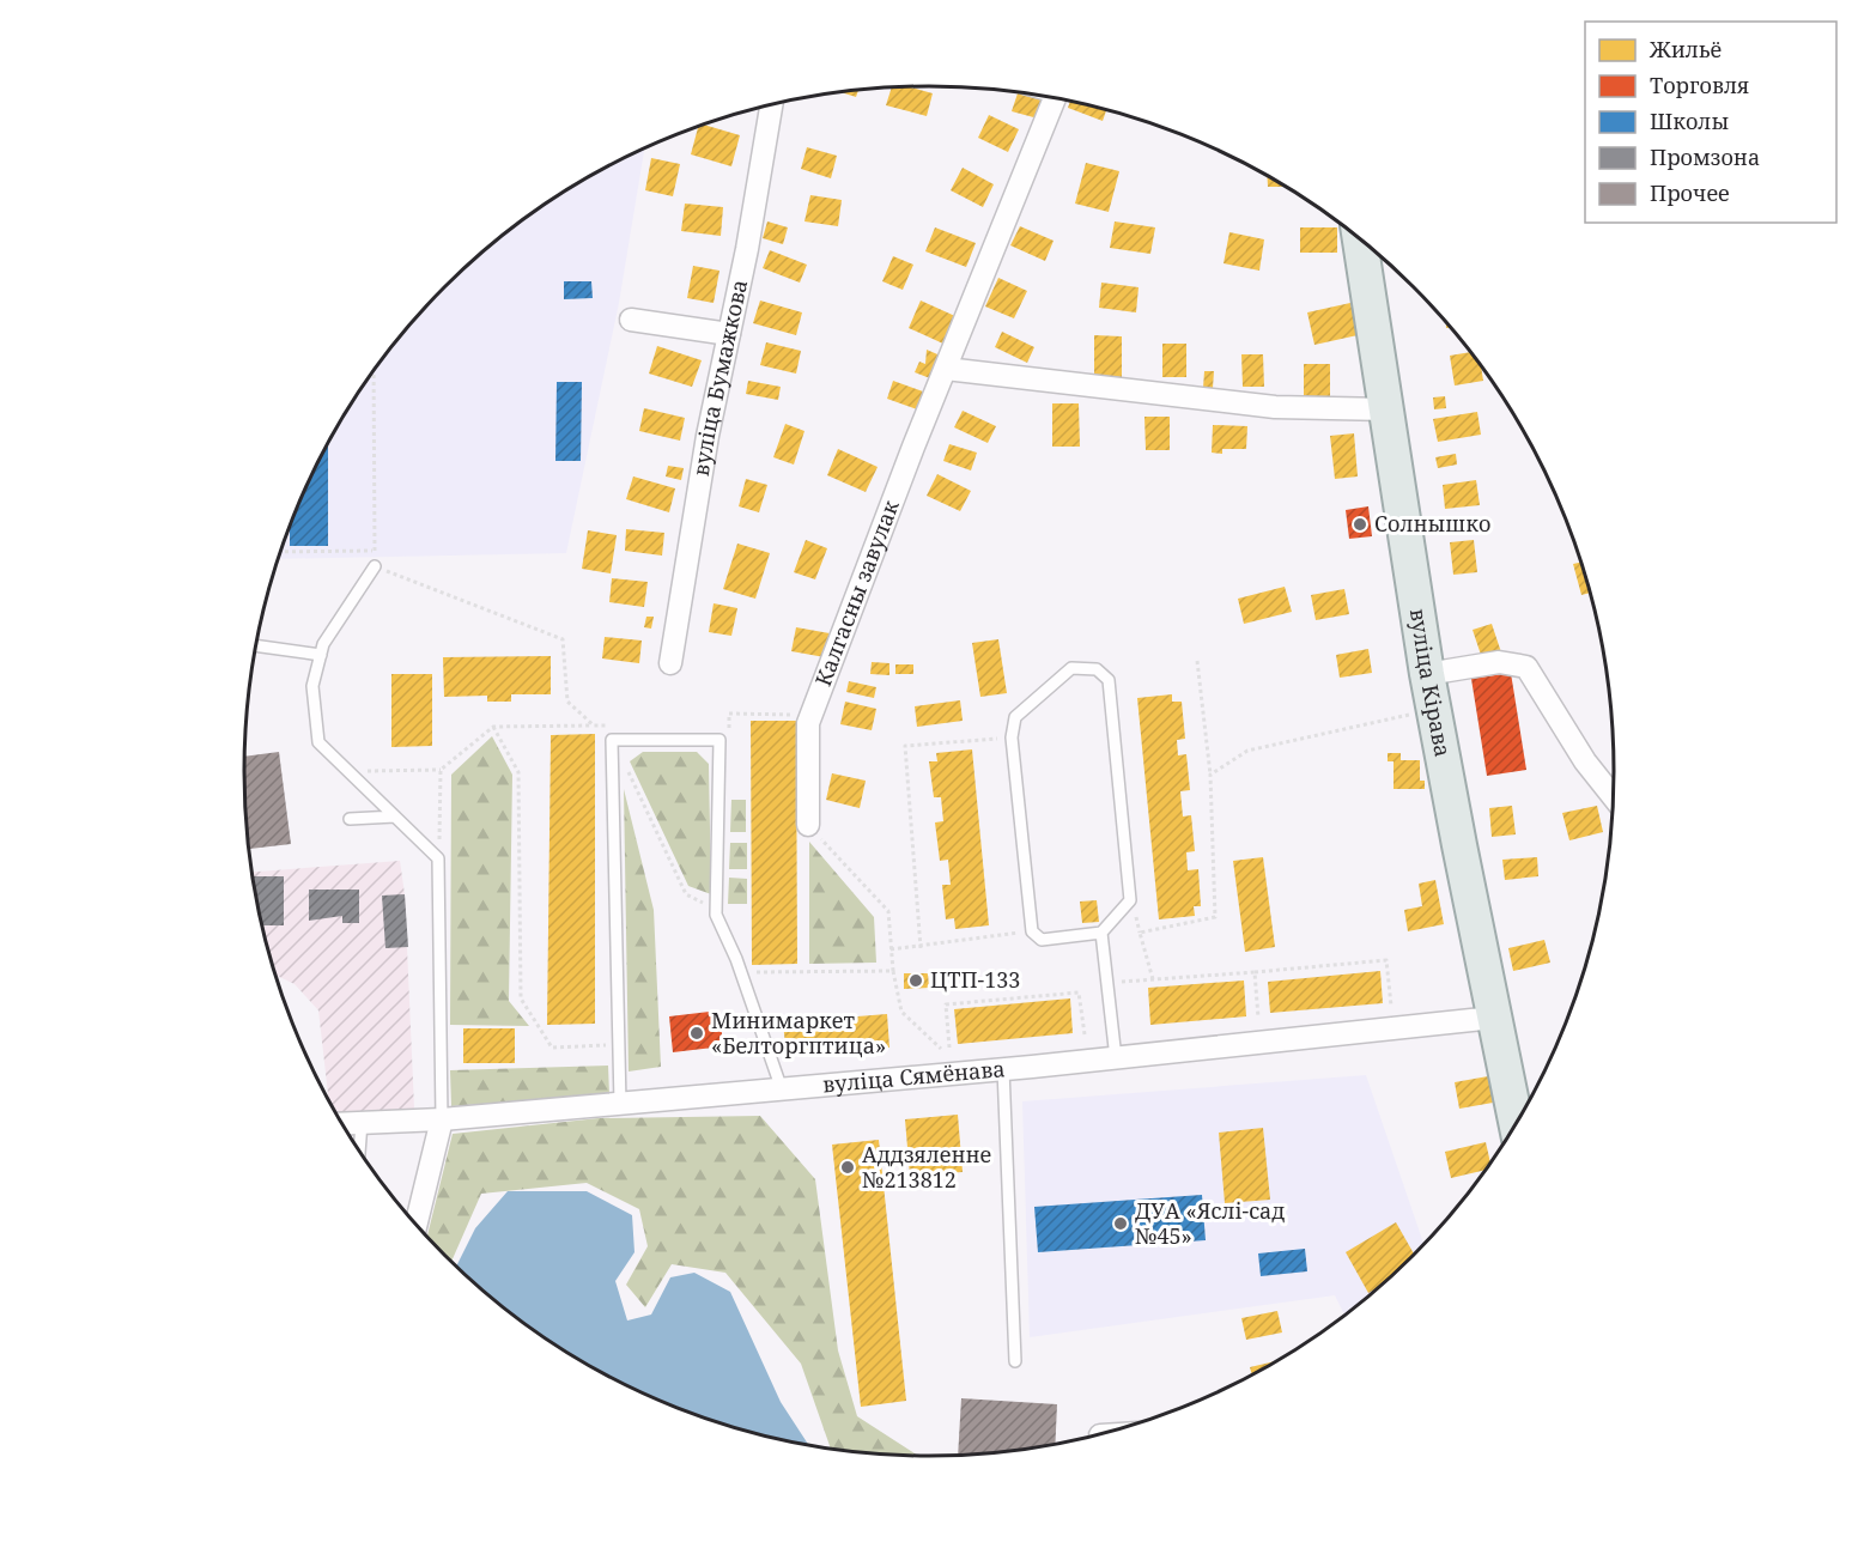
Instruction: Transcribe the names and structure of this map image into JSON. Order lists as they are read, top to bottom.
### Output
{
  "streets": {
    "main road": ["вуліца Кірава"],
    "street": ["вуліца Бумажкова", "Калгасны завулак", "вуліца Сямёнава"]
  },
  "crossings": [
    ["вуліца Кірава", "вуліца Сямёнава"]
  ],
  "places": [
    "Солнышко",
    "ЦТП-133",
    "Минимаркет «Белторгптица»",
    "Аддзяленне №213812",
    "ДУА «Яслі-сад №45»"
  ],
  "legend": [
    "Жильё",
    "Торговля",
    "Школы",
    "Промзона",
    "Прочее"
  ]
}
